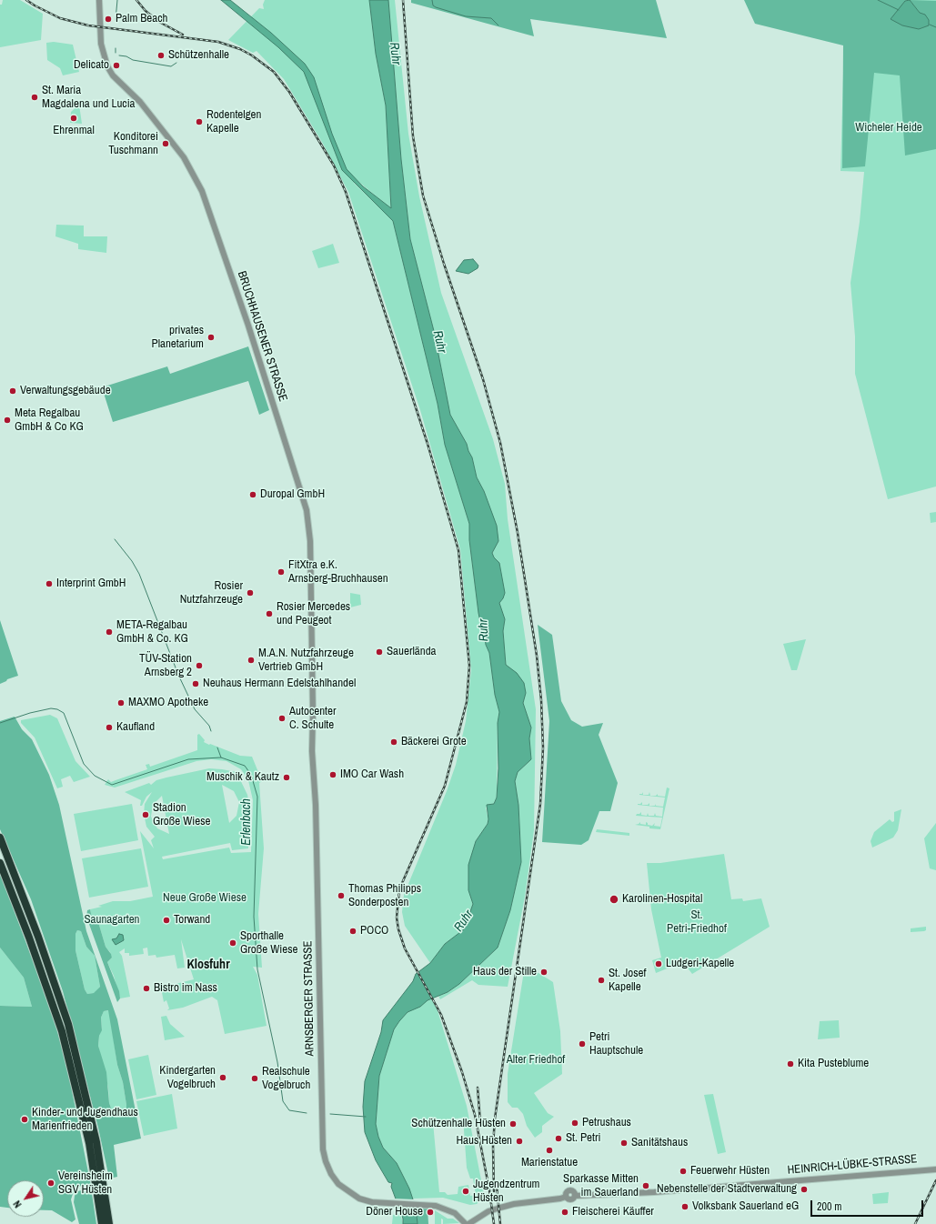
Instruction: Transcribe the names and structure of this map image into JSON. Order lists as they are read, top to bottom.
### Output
{
  "streets": {
    "street": ["BRUCHHAUSENER STRASSE", "ARNSBERGER STRASSE", "HEINRICH-LÜBKE-STRASSE"]
  },
  "crossings": [
    ["BRUCHHAUSENER STRASSE", "ARNSBERGER STRASSE"],
    ["ARNSBERGER STRASSE", "HEINRICH-LÜBKE-STRASSE"]
  ],
  "districts": ["Klosfuhr"],
  "water": ["Ruhr", "Erlenbach"],
  "parks": [
    "Wicheler Heide",
    "Neue Große Wiese",
    "St. Petri-Friedhof",
    "Saunagarten",
    "Alter Friedhof"
  ],
  "places": [
    "Palm Beach",
    "Schützenhalle",
    "Delicato",
    "St. Maria Magdalena und Lucia",
    "Ehrenmal",
    "Rodentelgen Kapelle",
    "Konditorei Tuschmann",
    "privates Planetarium",
    "Verwaltungsgebäude",
    "Meta Regalbau GmbH & Co KG",
    "Duropal GmbH",
    "FitXtra e.K. Arnsberg-Bruchhausen",
    "Interprint GmbH",
    "Rosier Nutzfahrzeuge",
    "Rosier Mercedes und Peugeot",
    "META-Regalbau GmbH & Co. KG",
    "Sauerlända",
    "M.A.N. Nutzfahrzeuge Vertrieb GmbH",
    "TÜV-Station Arnsberg 2",
    "Neuhaus Hermann Edelstahlhandel",
    "MAXMO Apotheke",
    "Autocenter C. Schulte",
    "Kaufland",
    "Bäckerei Grote",
    "IMO Car Wash",
    "Muschik & Kautz",
    "Stadion Große Wiese",
    "Thomas Philipps Sonderposten",
    "Karolinen-Hospital",
    "Torwand",
    "POCO",
    "Sporthalle Große Wiese",
    "Ludgeri-Kapelle",
    "Haus der Stille",
    "St. Josef Kapelle",
    "Bistro im Nass",
    "Petri Hauptschule",
    "Kita Pusteblume",
    "Kindergarten Vogelbruch",
    "Realschule Vogelbruch",
    "Kinder- und Jugendhaus Marienfrieden",
    "Petrushaus",
    "Schützenhalle Hüsten",
    "St. Petri",
    "Haus Hüsten",
    "Sanitätshaus",
    "Marienstatue",
    "Feuerwehr Hüsten",
    "Vereinsheim SGV Hüsten",
    "Sparkasse Mitten im Sauerland",
    "Nebenstelle der Stadtverwaltung",
    "Jugendzentrum Hüsten",
    "Volksbank Sauerland eG",
    "Döner House",
    "Fleischerei Käuffer"
  ],
  "scale_bar": "200 m",
  "north": "bottom left"
}
